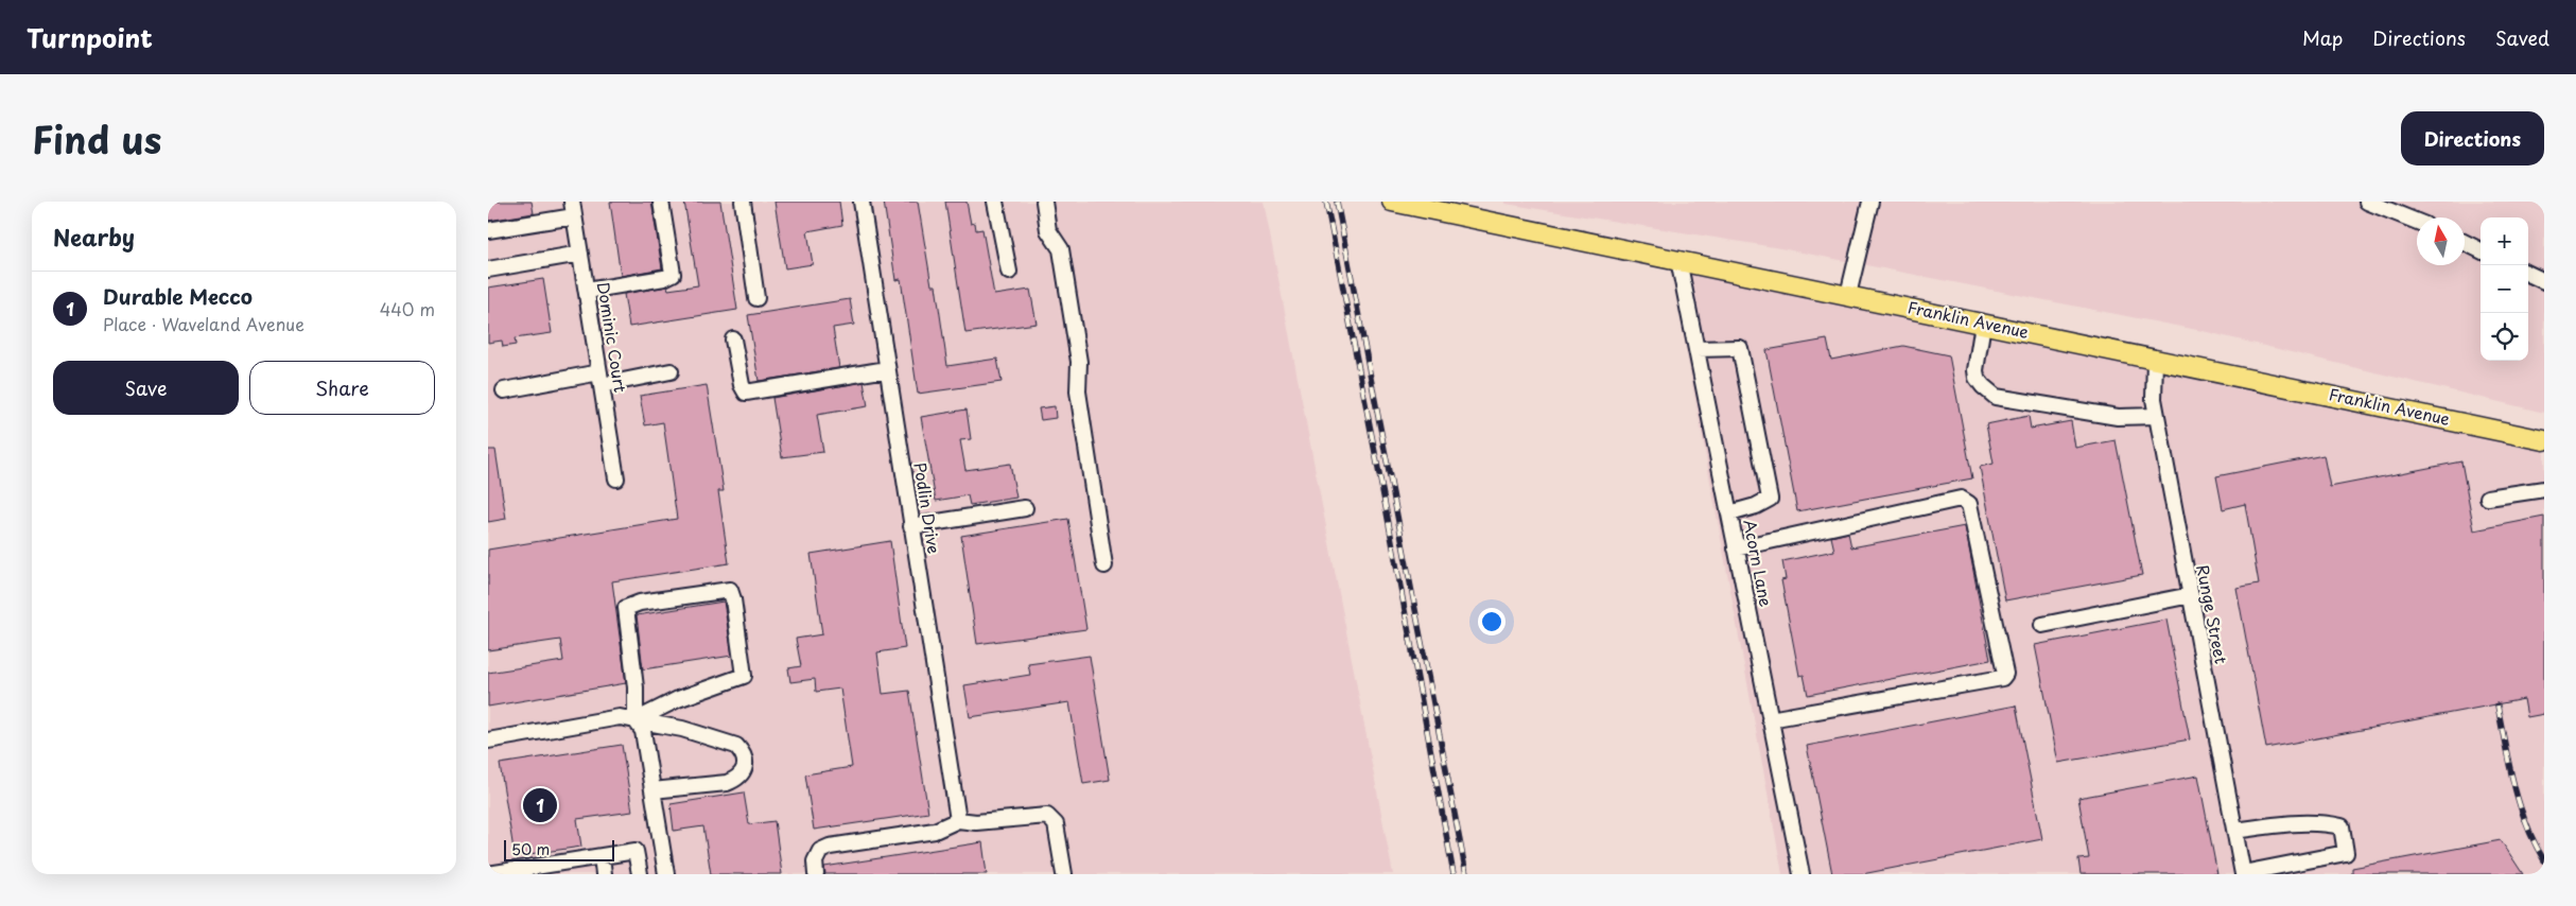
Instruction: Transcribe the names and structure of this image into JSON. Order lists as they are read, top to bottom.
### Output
{
  "streets": {
    "main road": ["Franklin Avenue"],
    "street": [
      "Dominic Court",
      "Podlin Drive",
      "Acorn Lane",
      "Runge Street"
    ]
  },
  "crossings": [
    ["Franklin Avenue", "Acorn Lane"],
    ["Franklin Avenue", "Runge Street"]
  ],
  "scale_bar": "50 m",
  "north": "top",
  "page": {
    "header": "Turnpoint",
    "nav": ["Map", "Directions", "Saved"],
    "title": "Find us",
    "buttons": [
      "Directions",
      ["Save", "Share"]
    ],
    "heading": "Nearby",
    "map_buttons": ["+", "−"],
    "list": [
      {
        "mark": "1",
        "name": "Durable Mecco",
        "note": "Place · Waveland Avenue",
        "value": "440 m"
      }
    ],
    "pins": "1",
    "scale": "50 m"
  }
}
